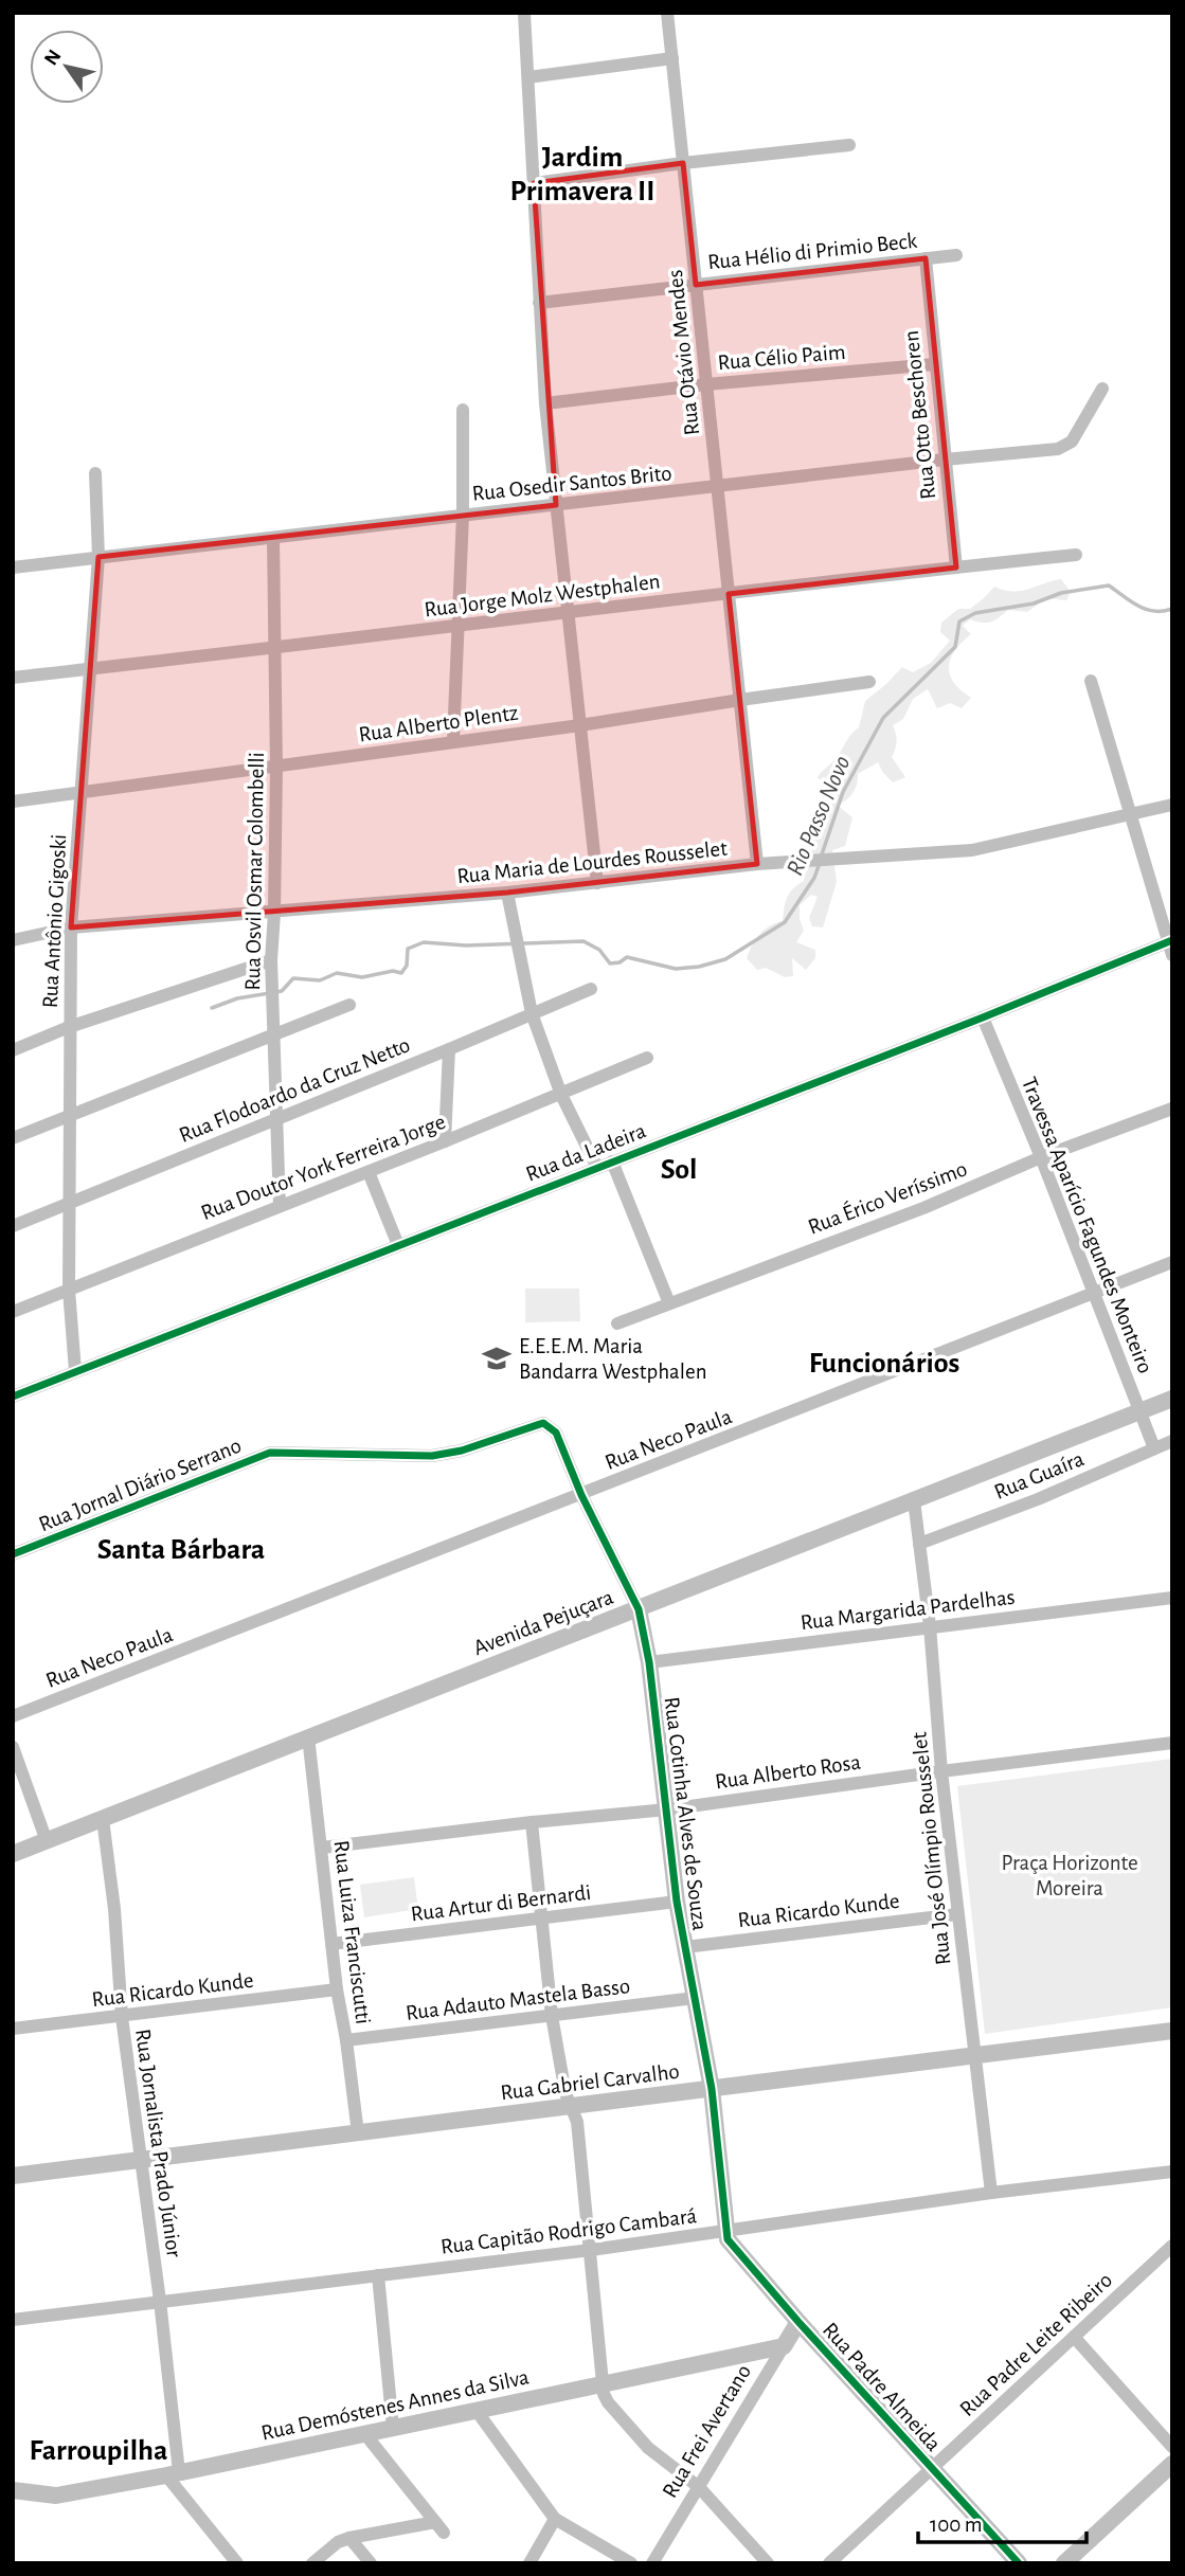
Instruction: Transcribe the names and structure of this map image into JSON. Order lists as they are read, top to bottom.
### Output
{
  "streets": {
    "street": [
      "Rua Hélio di Primio Beck",
      "Rua Otávio Mendes",
      "Rua Célio Paim",
      "Rua Otto Beschoren",
      "Rua Osedir Santos Brito",
      "Rua Jorge Molz Westphalen",
      "Rua Alberto Plentz",
      "Rua Maria de Lourdes Rousselet",
      "Rua Osvil Osmar Colombelli",
      "Rua Antônio Gigoski",
      "Rua Flodoardo da Cruz Netto",
      "Rua da Ladeira",
      "Rua Doutor York Ferreira Jorge",
      "Rua Érico Veríssimo",
      "Travessa Aparício Fagundes Monteiro",
      "Rua Neco Paula",
      "Rua Guaíra",
      "Rua Jornal Diário Serrano",
      "Rua Margarida Pardelhas",
      "Avenida Pejuçara",
      "Rua Alberto Rosa",
      "Rua Cotinha Alves de Souza",
      "Rua José Olímpio Rousselet",
      "Rua Artur di Bernardi",
      "Rua Ricardo Kunde",
      "Rua Luiza Franciscutti",
      "Rua Adauto Mastela Basso",
      "Rua Gabriel Carvalho",
      "Rua Jornalista Prado Júnior",
      "Rua Capitão Rodrigo Cambará",
      "Rua Padre Leite Ribeiro",
      "Rua Padre Almeida",
      "Rua Demóstenes Annes da Silva",
      "Rua Frei Avertano"
    ]
  },
  "crossings": [
    ["Rua Hélio di Primio Beck", "Rua Otávio Mendes"],
    ["Rua Hélio di Primio Beck", "Rua Otto Beschoren"],
    ["Rua Otávio Mendes", "Rua Célio Paim"],
    ["Rua Otávio Mendes", "Rua Osedir Santos Brito"],
    ["Rua Otávio Mendes", "Rua Jorge Molz Westphalen"],
    ["Rua Otávio Mendes", "Rua Alberto Plentz"],
    ["Rua Otávio Mendes", "Rua Maria de Lourdes Rousselet"],
    ["Rua Célio Paim", "Rua Otto Beschoren"],
    ["Rua Otto Beschoren", "Rua Osedir Santos Brito"],
    ["Rua Otto Beschoren", "Rua Jorge Molz Westphalen"],
    ["Rua Osedir Santos Brito", "Rua Osvil Osmar Colombelli"],
    ["Rua Osedir Santos Brito", "Rua Antônio Gigoski"],
    ["Rua Jorge Molz Westphalen", "Rua Osvil Osmar Colombelli"],
    ["Rua Jorge Molz Westphalen", "Rua Antônio Gigoski"],
    ["Rua Alberto Plentz", "Rua Osvil Osmar Colombelli"],
    ["Rua Alberto Plentz", "Rua Antônio Gigoski"],
    ["Rua Maria de Lourdes Rousselet", "Rua Osvil Osmar Colombelli"],
    ["Rua Maria de Lourdes Rousselet", "Rua Antônio Gigoski"],
    ["Rua Osvil Osmar Colombelli", "Rua Flodoardo da Cruz Netto"],
    ["Rua Osvil Osmar Colombelli", "Rua Doutor York Ferreira Jorge"],
    ["Rua Antônio Gigoski", "Rua Flodoardo da Cruz Netto"],
    ["Rua Antônio Gigoski", "Rua da Ladeira"],
    ["Rua Antônio Gigoski", "Rua Doutor York Ferreira Jorge"],
    ["Rua da Ladeira", "Travessa Aparício Fagundes Monteiro"],
    ["Rua Érico Veríssimo", "Travessa Aparício Fagundes Monteiro"],
    ["Travessa Aparício Fagundes Monteiro", "Rua Neco Paula"],
    ["Travessa Aparício Fagundes Monteiro", "Rua Guaíra"],
    ["Travessa Aparício Fagundes Monteiro", "Avenida Pejuçara"],
    ["Rua Neco Paula", "Rua Cotinha Alves de Souza"],
    ["Rua Guaíra", "Rua José Olímpio Rousselet"],
    ["Rua Jornal Diário Serrano", "Rua Cotinha Alves de Souza"],
    ["Rua Margarida Pardelhas", "Rua Cotinha Alves de Souza"],
    ["Rua Margarida Pardelhas", "Rua José Olímpio Rousselet"],
    ["Avenida Pejuçara", "Rua Cotinha Alves de Souza"],
    ["Avenida Pejuçara", "Rua José Olímpio Rousselet"],
    ["Avenida Pejuçara", "Rua Luiza Franciscutti"],
    ["Avenida Pejuçara", "Rua Jornalista Prado Júnior"],
    ["Rua Alberto Rosa", "Rua Cotinha Alves de Souza"],
    ["Rua Alberto Rosa", "Rua José Olímpio Rousselet"],
    ["Rua Alberto Rosa", "Rua Luiza Franciscutti"],
    ["Rua Cotinha Alves de Souza", "Rua Artur di Bernardi"],
    ["Rua Cotinha Alves de Souza", "Rua Ricardo Kunde"],
    ["Rua Cotinha Alves de Souza", "Rua Adauto Mastela Basso"],
    ["Rua Cotinha Alves de Souza", "Rua Gabriel Carvalho"],
    ["Rua Cotinha Alves de Souza", "Rua Capitão Rodrigo Cambará"],
    ["Rua Cotinha Alves de Souza", "Rua Padre Almeida"],
    ["Rua José Olímpio Rousselet", "Rua Ricardo Kunde"],
    ["Rua José Olímpio Rousselet", "Rua Gabriel Carvalho"],
    ["Rua José Olímpio Rousselet", "Rua Capitão Rodrigo Cambará"],
    ["Rua Artur di Bernardi", "Rua Luiza Franciscutti"],
    ["Rua Ricardo Kunde", "Rua Luiza Franciscutti"],
    ["Rua Ricardo Kunde", "Rua Jornalista Prado Júnior"],
    ["Rua Luiza Franciscutti", "Rua Adauto Mastela Basso"],
    ["Rua Luiza Franciscutti", "Rua Gabriel Carvalho"],
    ["Rua Gabriel Carvalho", "Rua Jornalista Prado Júnior"],
    ["Rua Jornalista Prado Júnior", "Rua Capitão Rodrigo Cambará"],
    ["Rua Jornalista Prado Júnior", "Rua Demóstenes Annes da Silva"],
    ["Rua Capitão Rodrigo Cambará", "Rua Padre Almeida"],
    ["Rua Padre Leite Ribeiro", "Rua Padre Almeida"],
    ["Rua Padre Almeida", "Rua Frei Avertano"],
    ["Rua Demóstenes Annes da Silva", "Rua Frei Avertano"]
  ],
  "districts": [
    "Jardim Primavera II",
    "Sol",
    "Funcionários",
    "Santa Bárbara",
    "Farroupilha"
  ],
  "water": ["Rio Passo Novo"],
  "parks": ["Praça Horizonte Moreira"],
  "places": {
    "school or university": ["E.E.E.M. Maria Bandarra Westphalen"]
  },
  "scale_bar": "100 m",
  "north": "top left"
}
